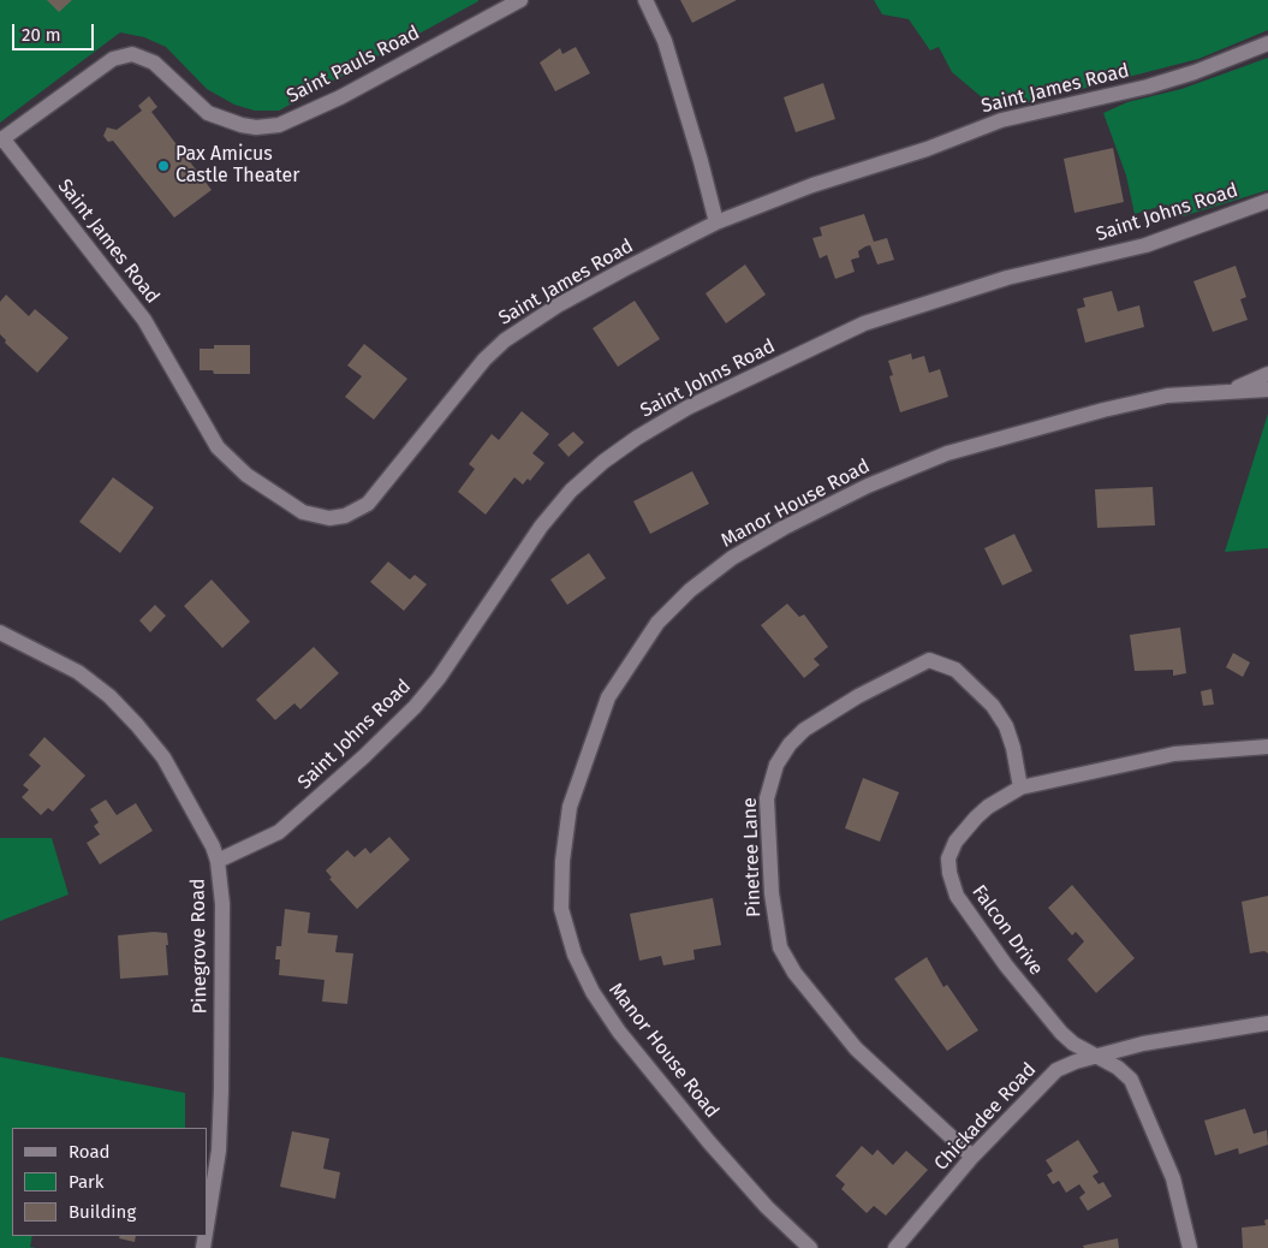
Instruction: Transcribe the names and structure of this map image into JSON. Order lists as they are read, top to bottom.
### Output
{
  "streets": {
    "street": [
      "Saint Pauls Road",
      "Saint James Road",
      "Saint Johns Road",
      "Manor House Road",
      "Pinetree Lane",
      "Falcon Drive",
      "Pinegrove Road",
      "Chickadee Road"
    ]
  },
  "crossings": [
    ["Saint Pauls Road", "Saint James Road"],
    ["Saint Johns Road", "Pinegrove Road"],
    ["Pinetree Lane", "Falcon Drive"],
    ["Pinetree Lane", "Chickadee Road"],
    ["Falcon Drive", "Chickadee Road"]
  ],
  "places": ["Pax Amicus Castle Theater"],
  "legend": ["Road", "Park", "Building"],
  "scale_bar": "20 m"
}
